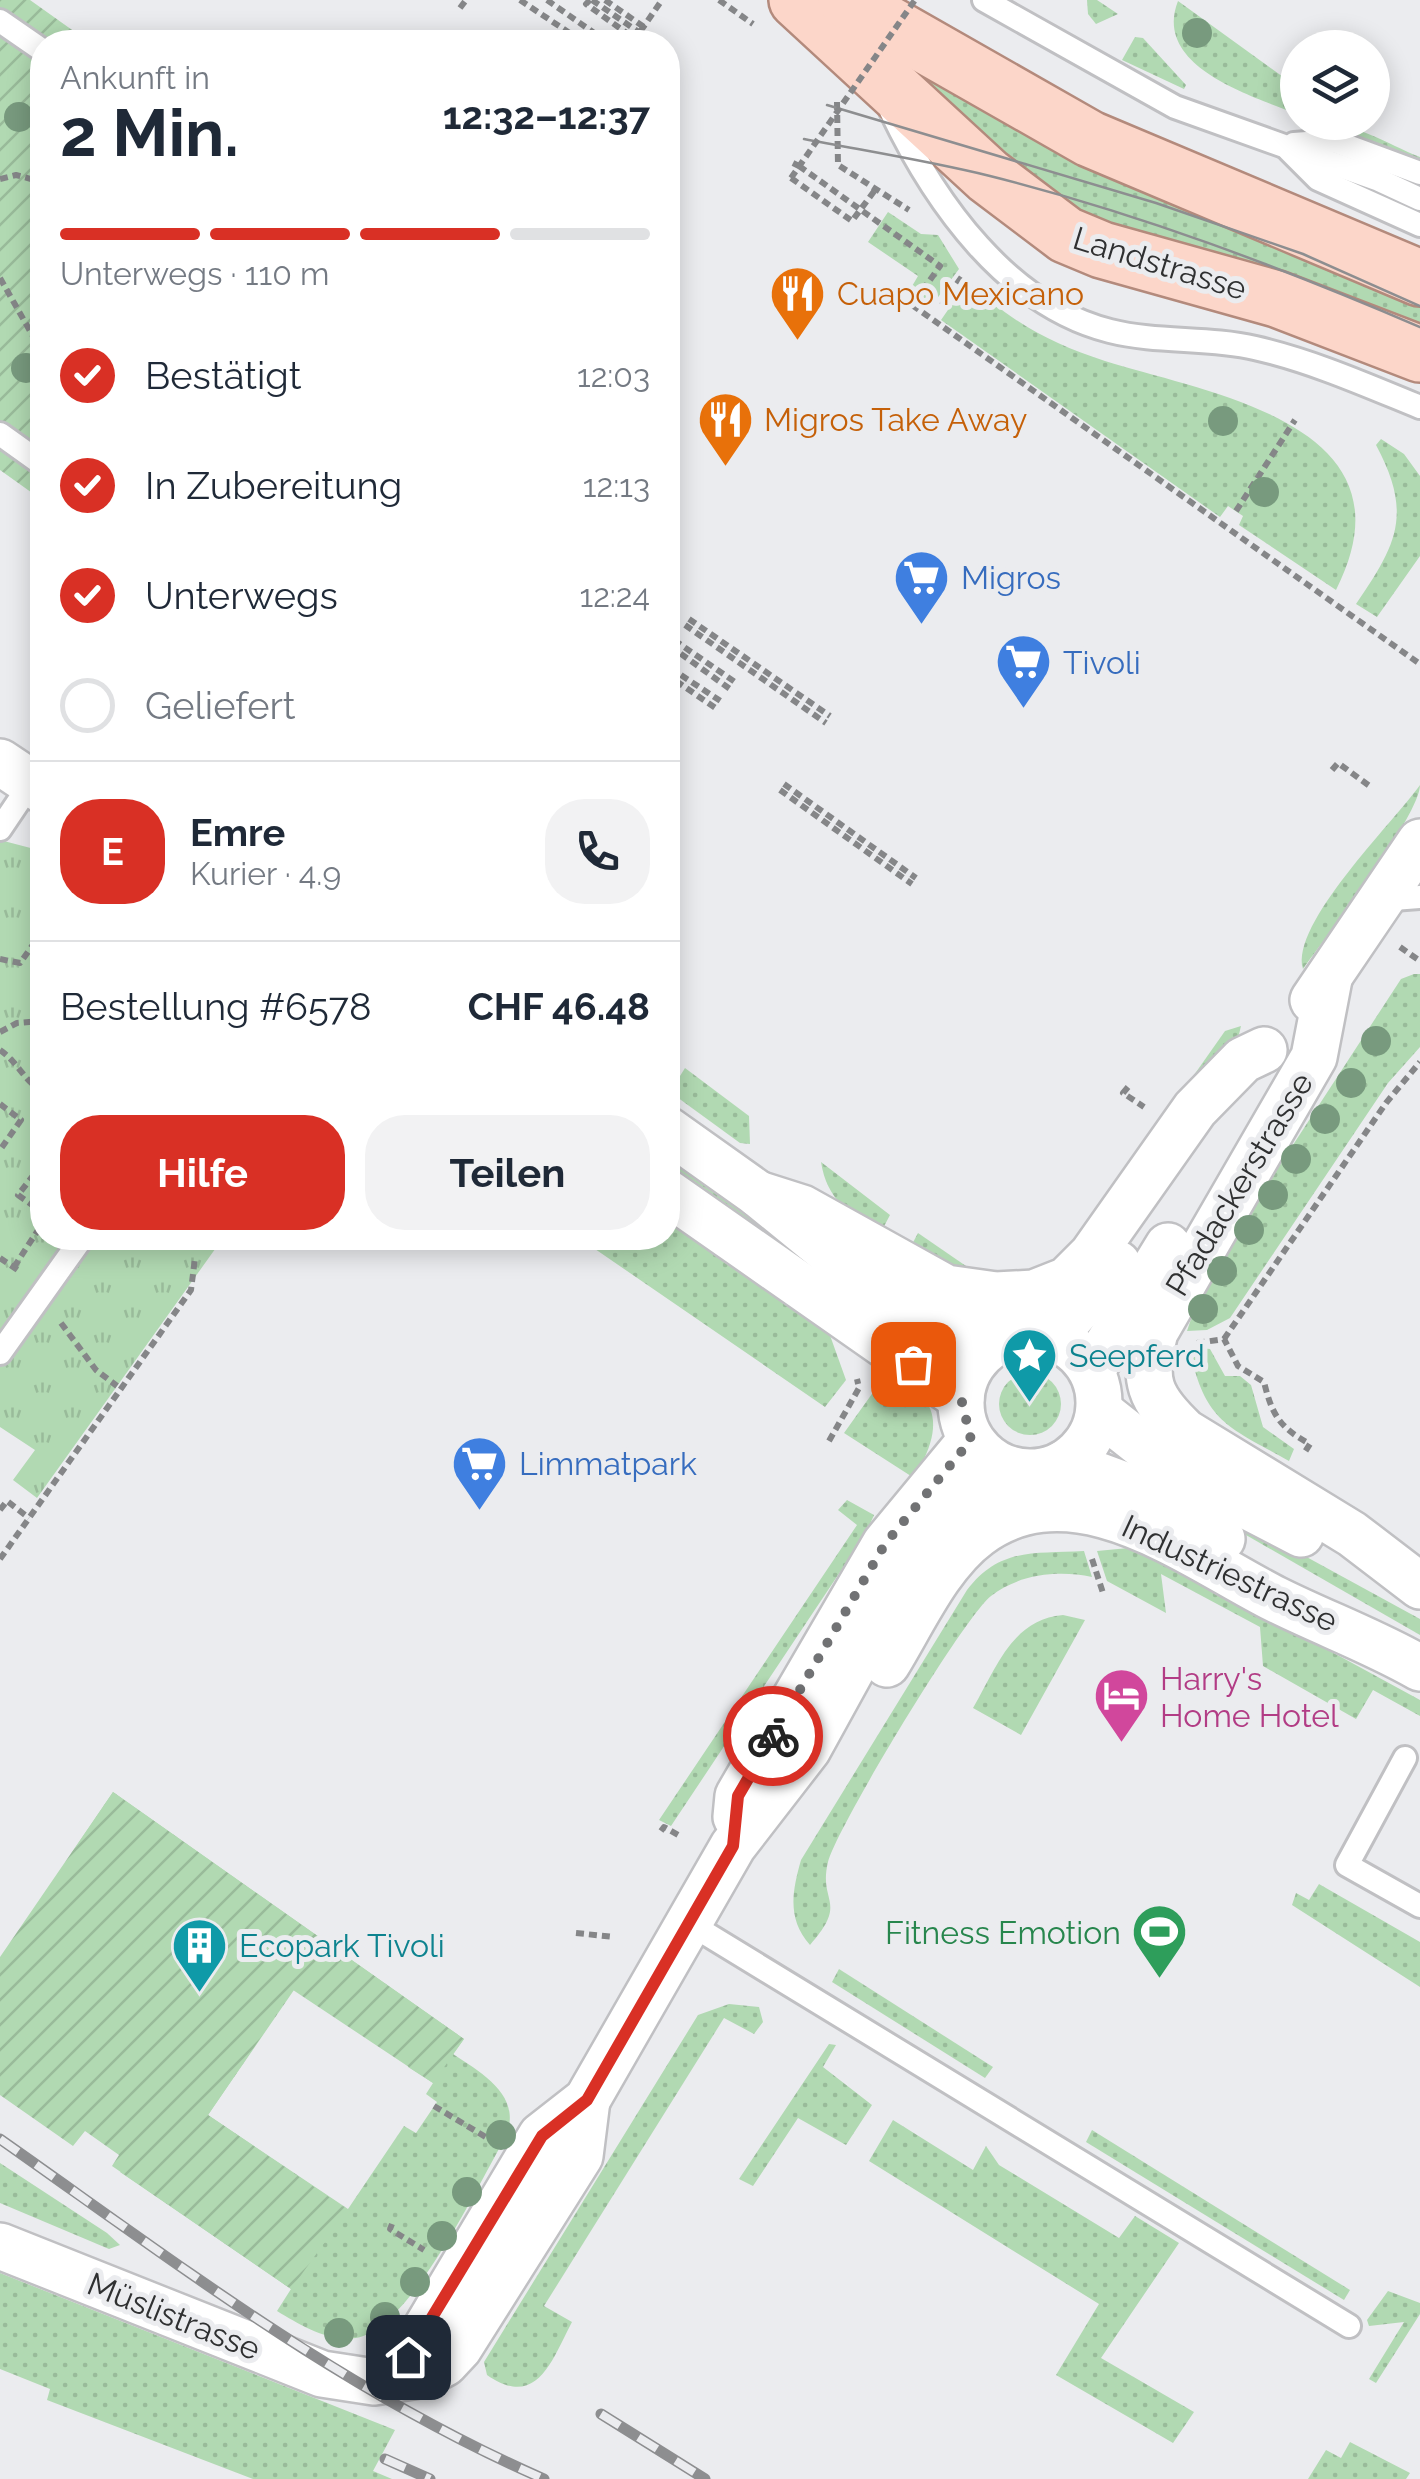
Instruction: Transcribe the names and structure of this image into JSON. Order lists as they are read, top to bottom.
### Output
{
  "streets": {
    "main road": ["Landstrasse"],
    "street": ["Pfadackerstrasse", "Industriestrasse", "Müslistrasse"]
  },
  "crossings": [
    ["Pfadackerstrasse", "Industriestrasse"]
  ],
  "places": {
    "restaurant": ["Cuapo Mexicano", "Migros Take Away"],
    "supermarket": ["Migros", "Tivoli", "Limmatpark"],
    "place": ["Seepferd"],
    "hotel": ["Harry's Home Hotel"],
    "sports": ["Fitness Emotion"],
    "building": ["Ecopark Tivoli"]
  },
  "page": {
    "heading": ["2 Min.", "Ankunft in", "12:32–12:37"],
    "panel": [
      "Emre",
      "Kurier · 4.9",
      "Bestellung #6578",
      "CHF 46.48"
    ],
    "bar": "Unterwegs · 110 m",
    "list": [
      ["Bestätigt", "12:03"],
      ["In Zubereitung", "12:13"],
      ["Unterwegs", "12:24"],
      "Geliefert"
    ],
    "round": "E",
    "buttons": ["Hilfe", "Teilen"]
  }
}
